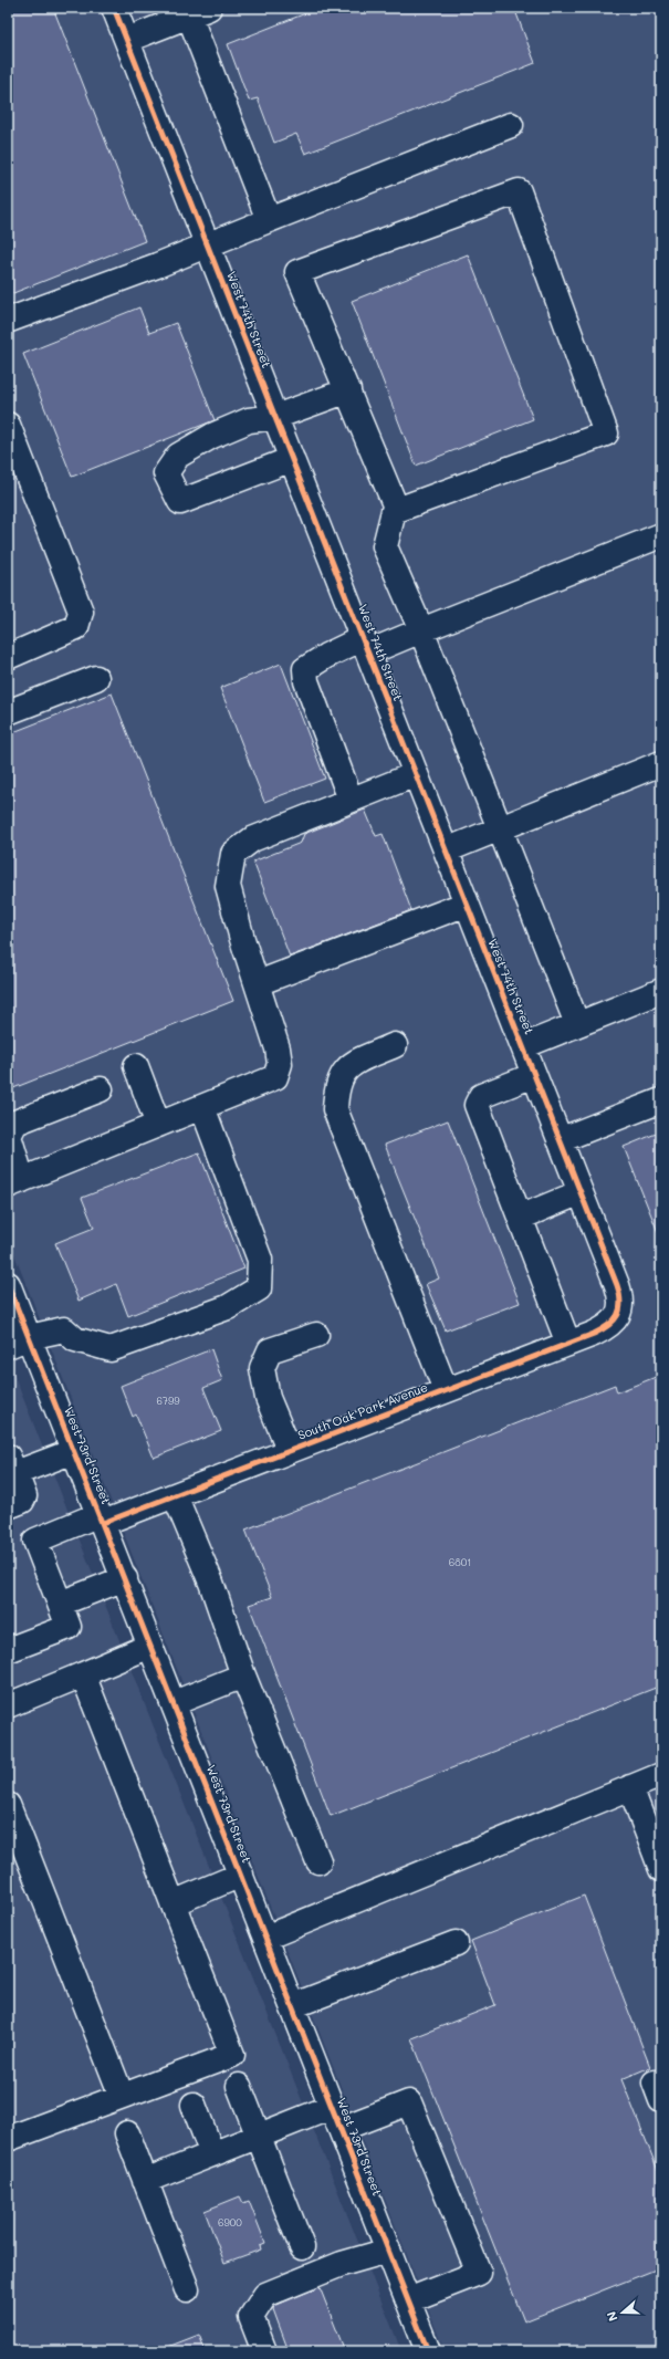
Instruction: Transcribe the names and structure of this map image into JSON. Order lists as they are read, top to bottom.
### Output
{
  "streets": {
    "street": ["West 74th Street", "South Oak Park Avenue", "West 73rd Street"]
  },
  "crossings": [
    ["West 74th Street", "South Oak Park Avenue"],
    ["South Oak Park Avenue", "West 73rd Street"]
  ],
  "house_numbers": ["6799", "6801", "6900"],
  "north": "left"
}
